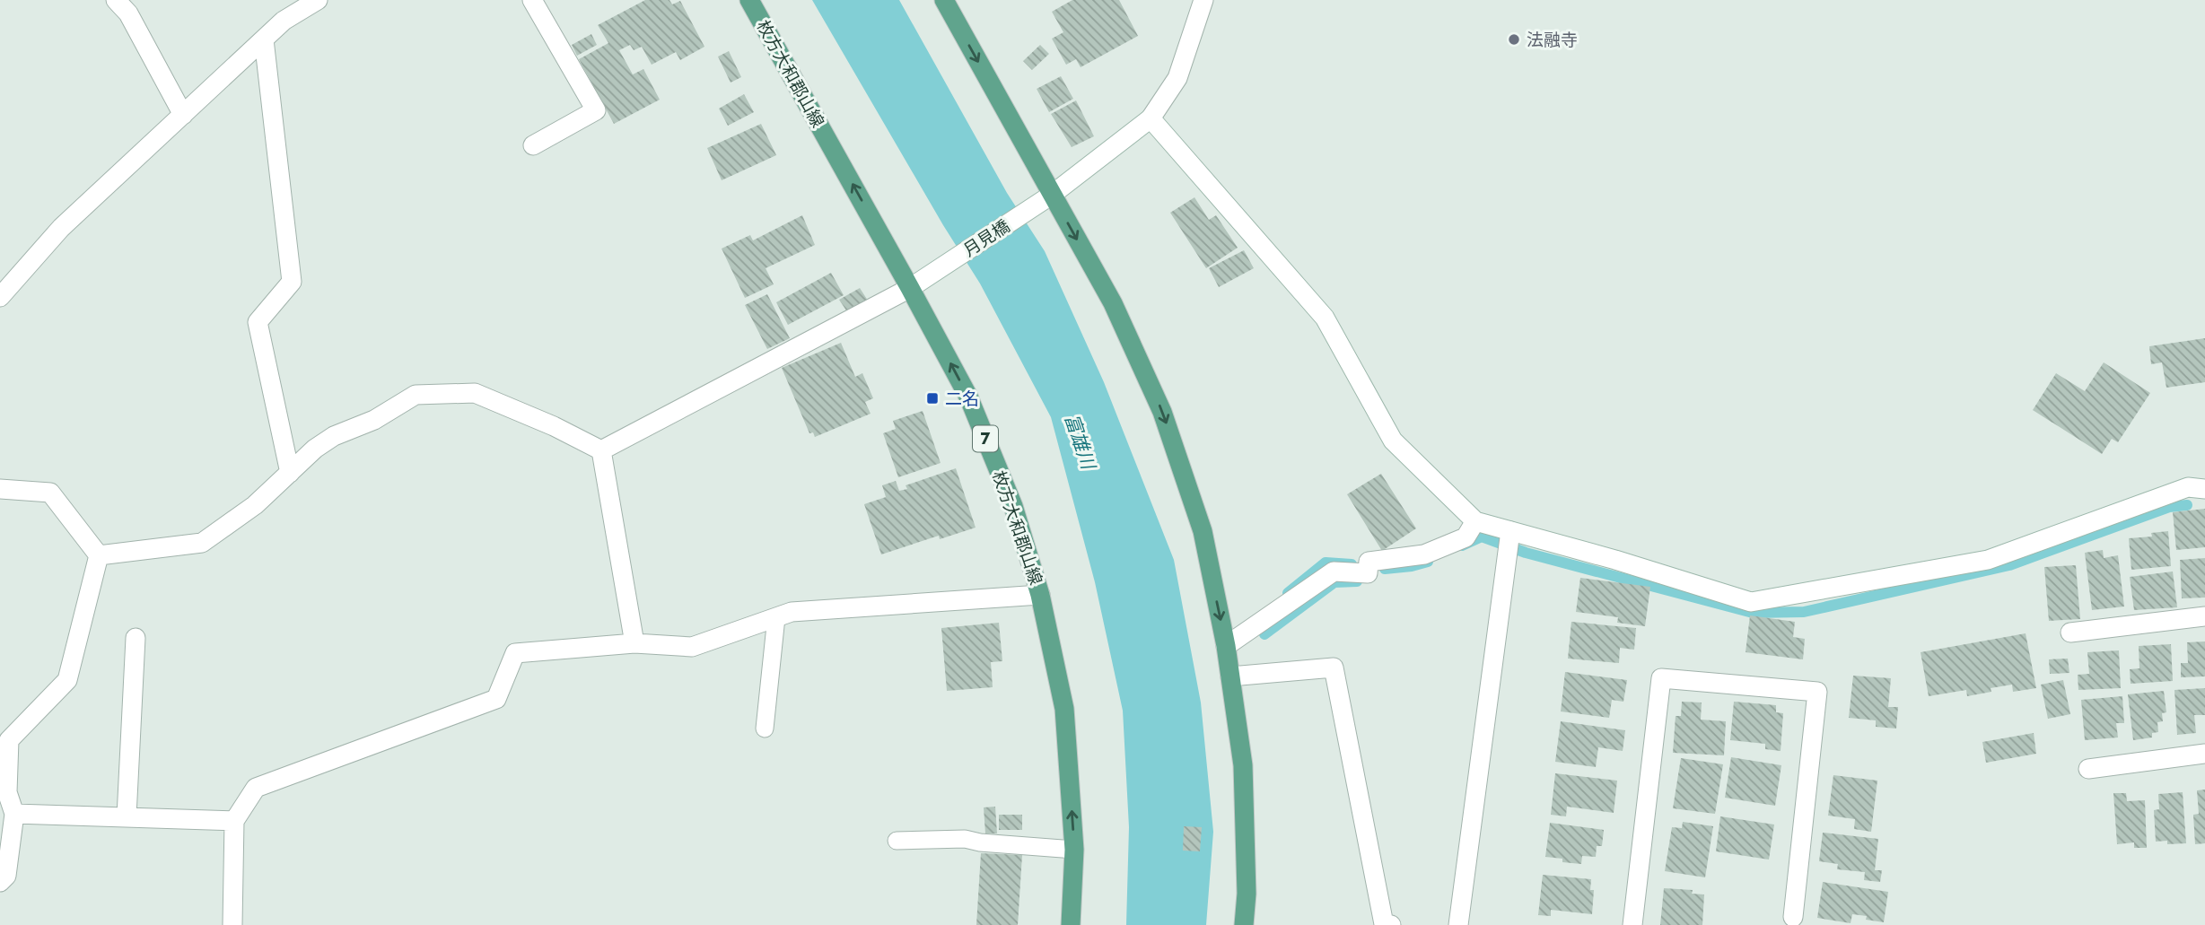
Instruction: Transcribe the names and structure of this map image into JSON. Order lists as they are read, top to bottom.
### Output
{
  "streets": {
    "main road": ["枚方大和郡山線", "7"],
    "street": ["月見橋"]
  },
  "crossings": [
    ["枚方大和郡山線", "月見橋"]
  ],
  "water": ["富雄川"],
  "places": {
    "other": ["法融寺"],
    "transit": ["二名"]
  }
}
